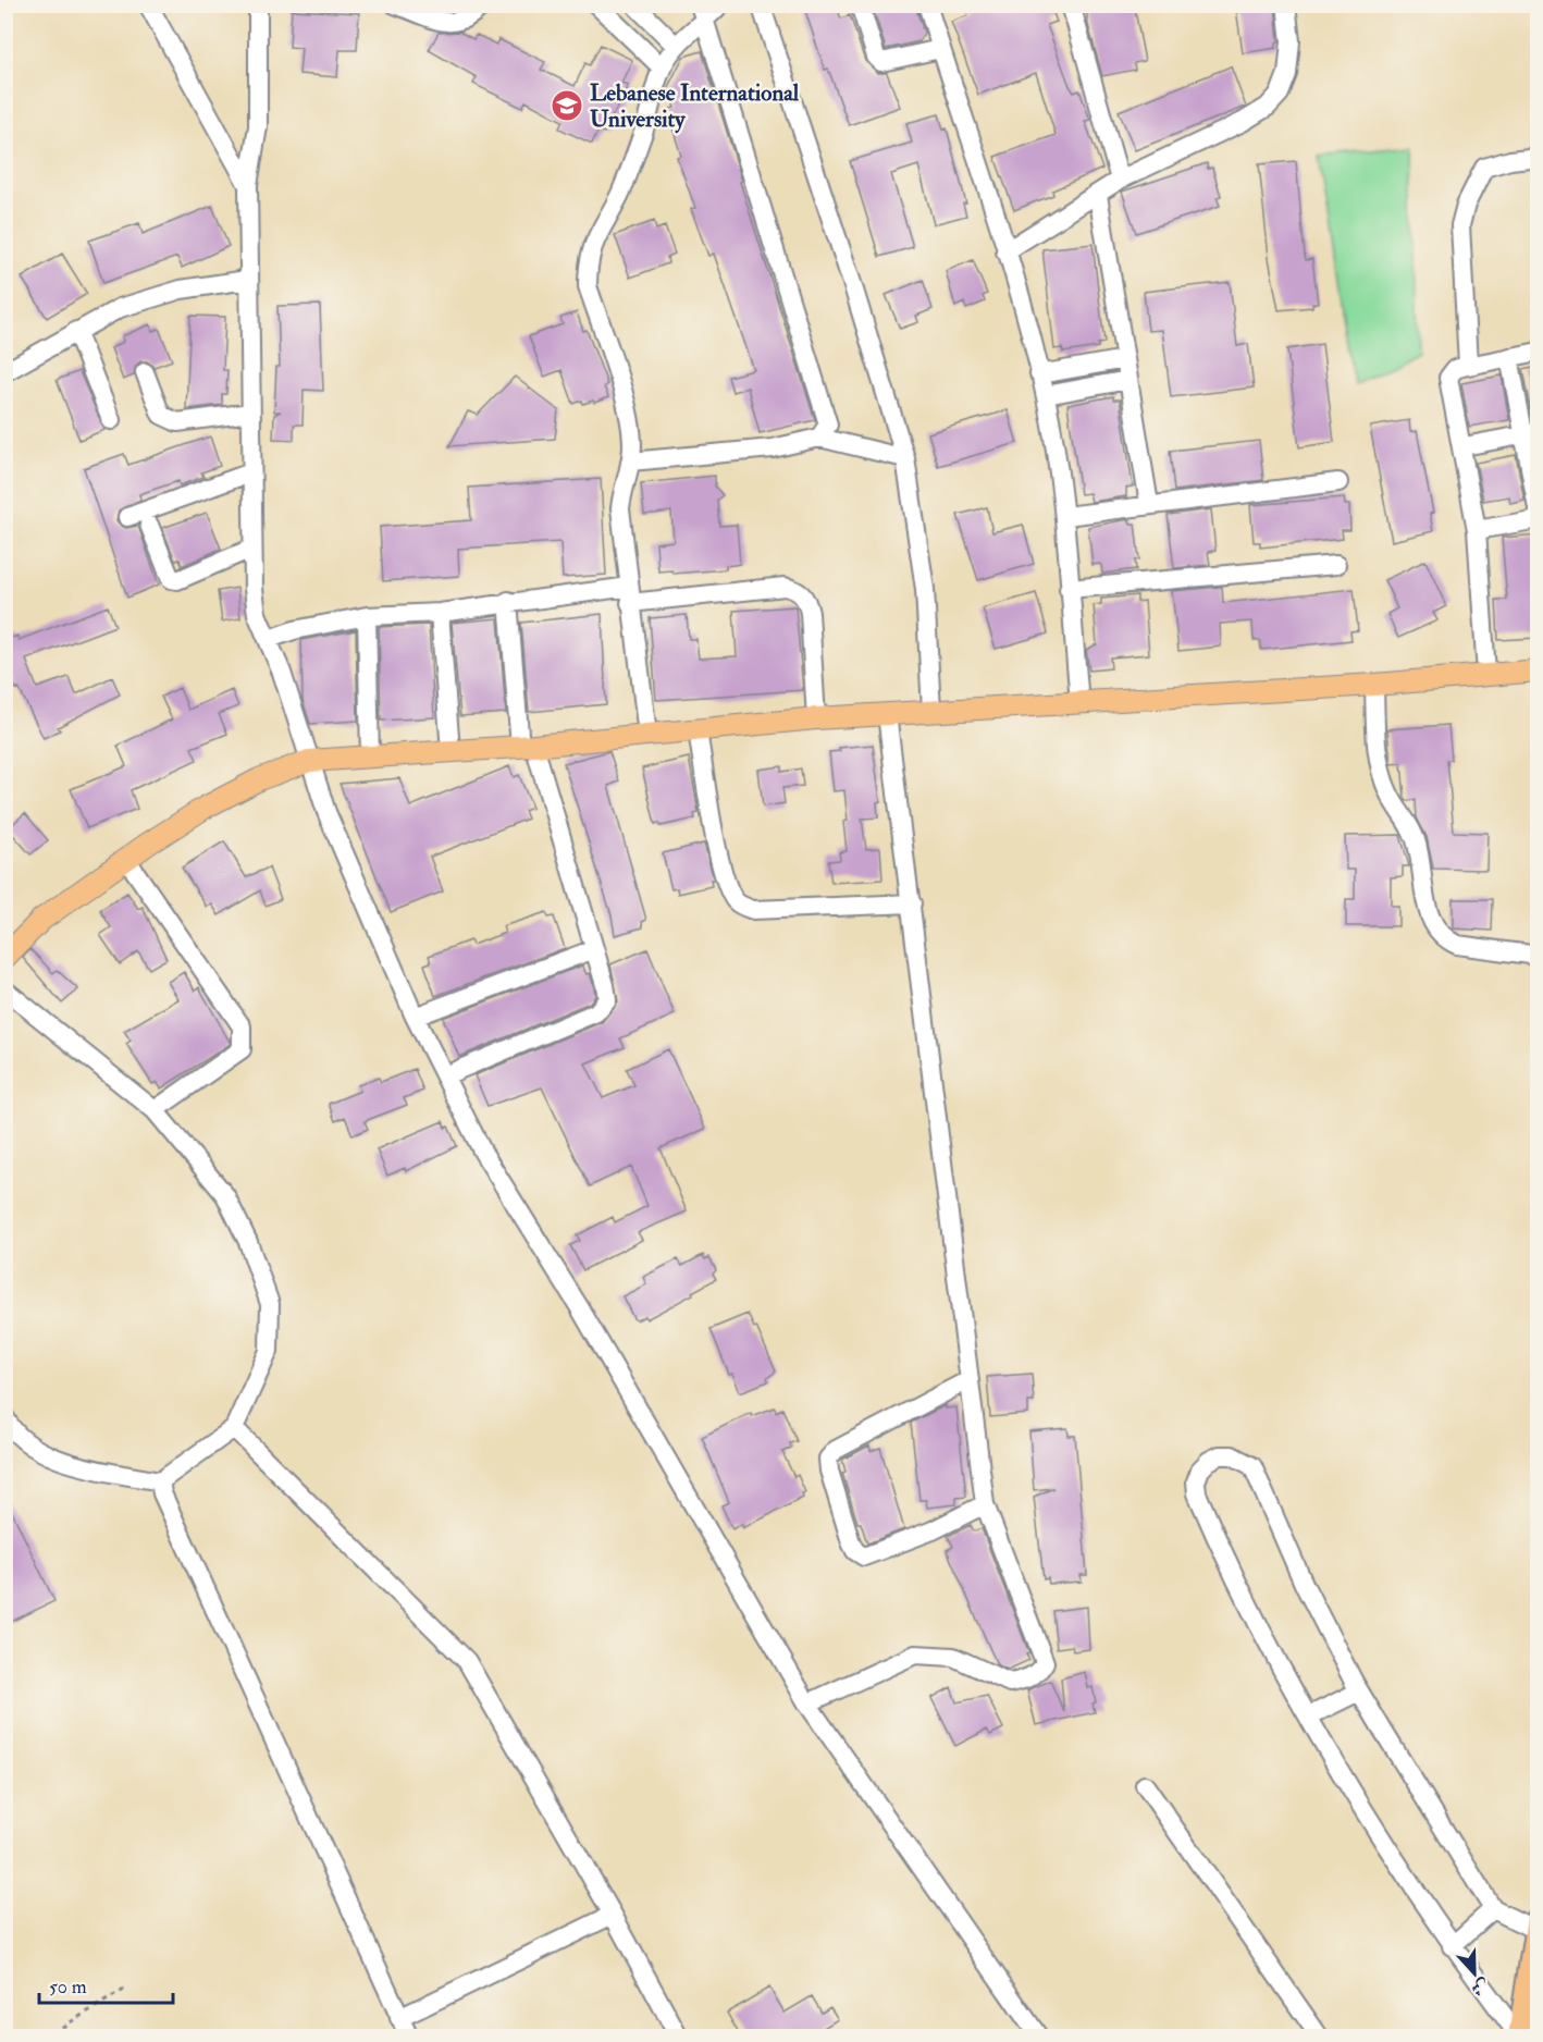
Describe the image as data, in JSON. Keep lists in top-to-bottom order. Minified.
{"places":{"school or university":["Lebanese International University"]},"scale_bar":"50 m","north":"bottom"}
